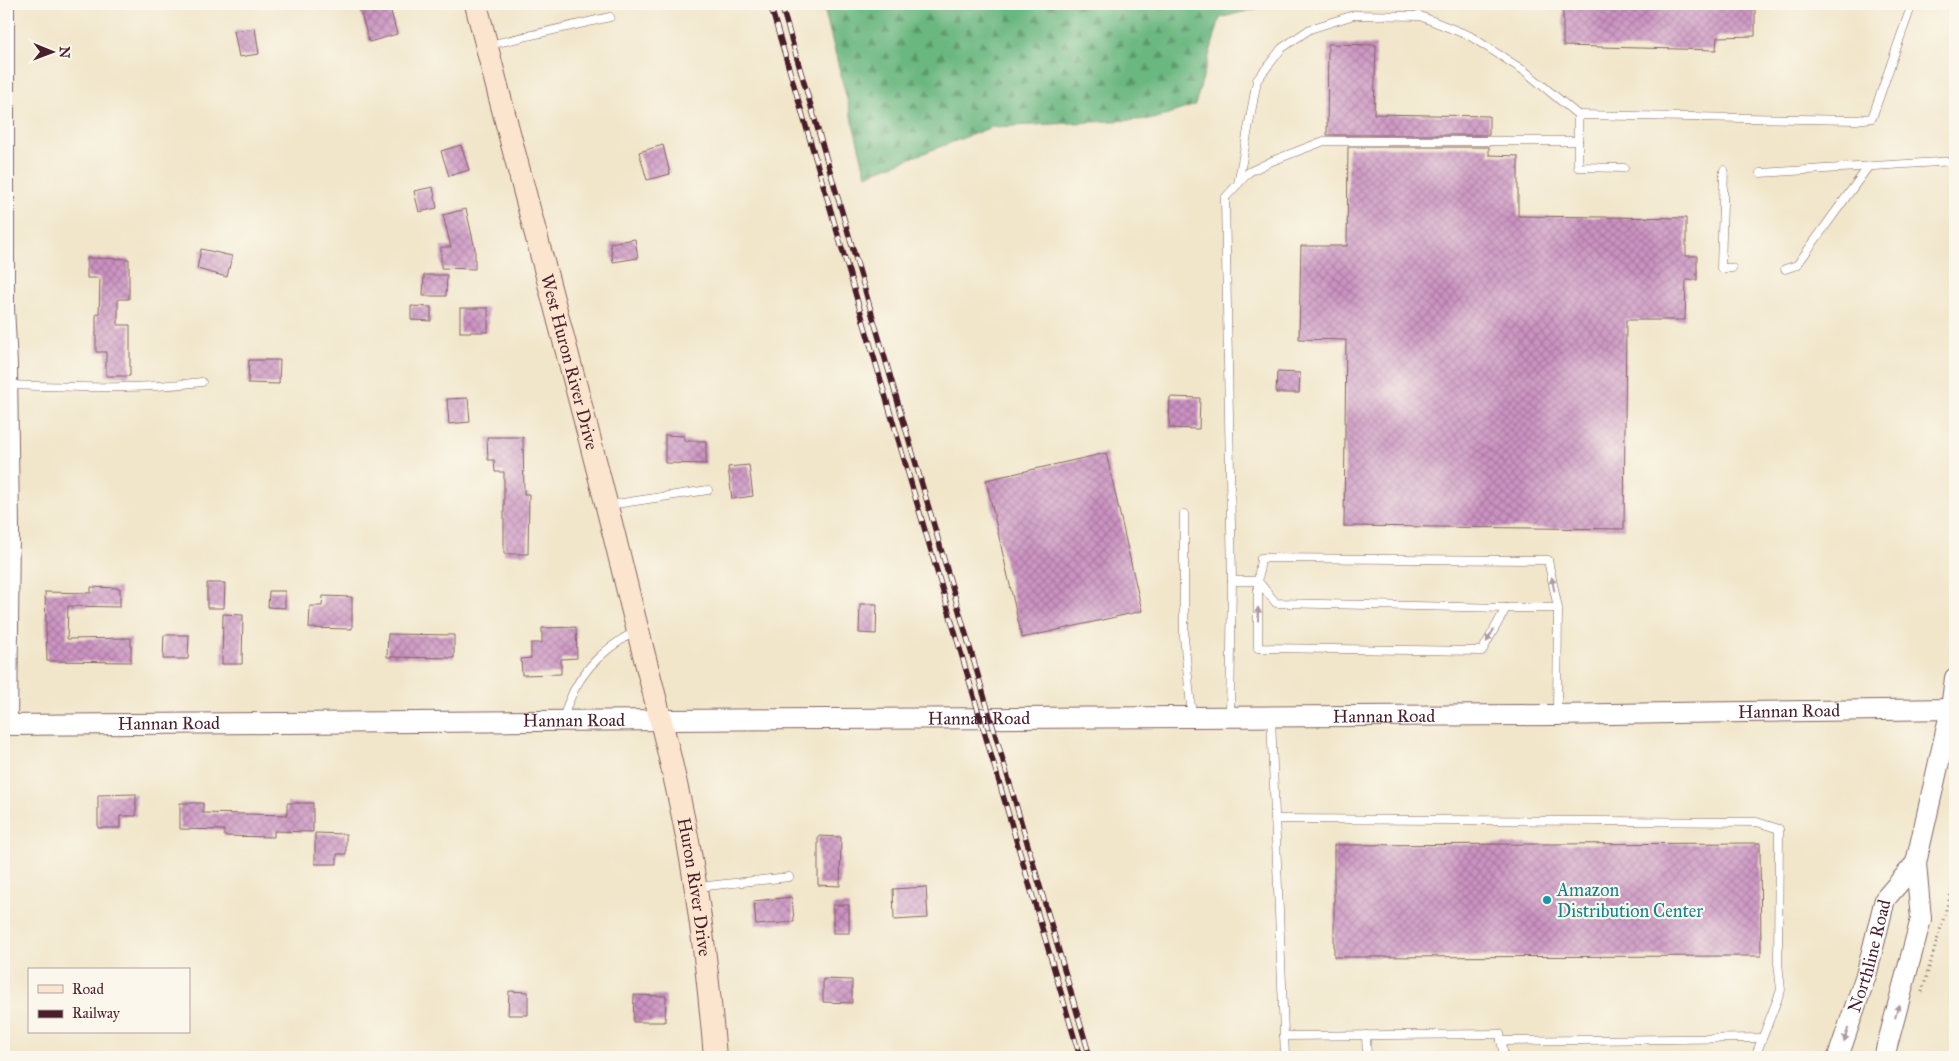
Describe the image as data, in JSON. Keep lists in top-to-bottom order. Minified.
{"streets":{"main road":["West Huron River Drive","Huron River Drive"],"street":["Hannan Road","Northline Road"]},"crossings":[["West Huron River Drive","Hannan Road"],["West Huron River Drive","Huron River Drive"],["Hannan Road","Huron River Drive"],["Hannan Road","Northline Road"]],"places":["Amazon Distribution Center"],"legend":["Road","Railway"],"north":"right"}
